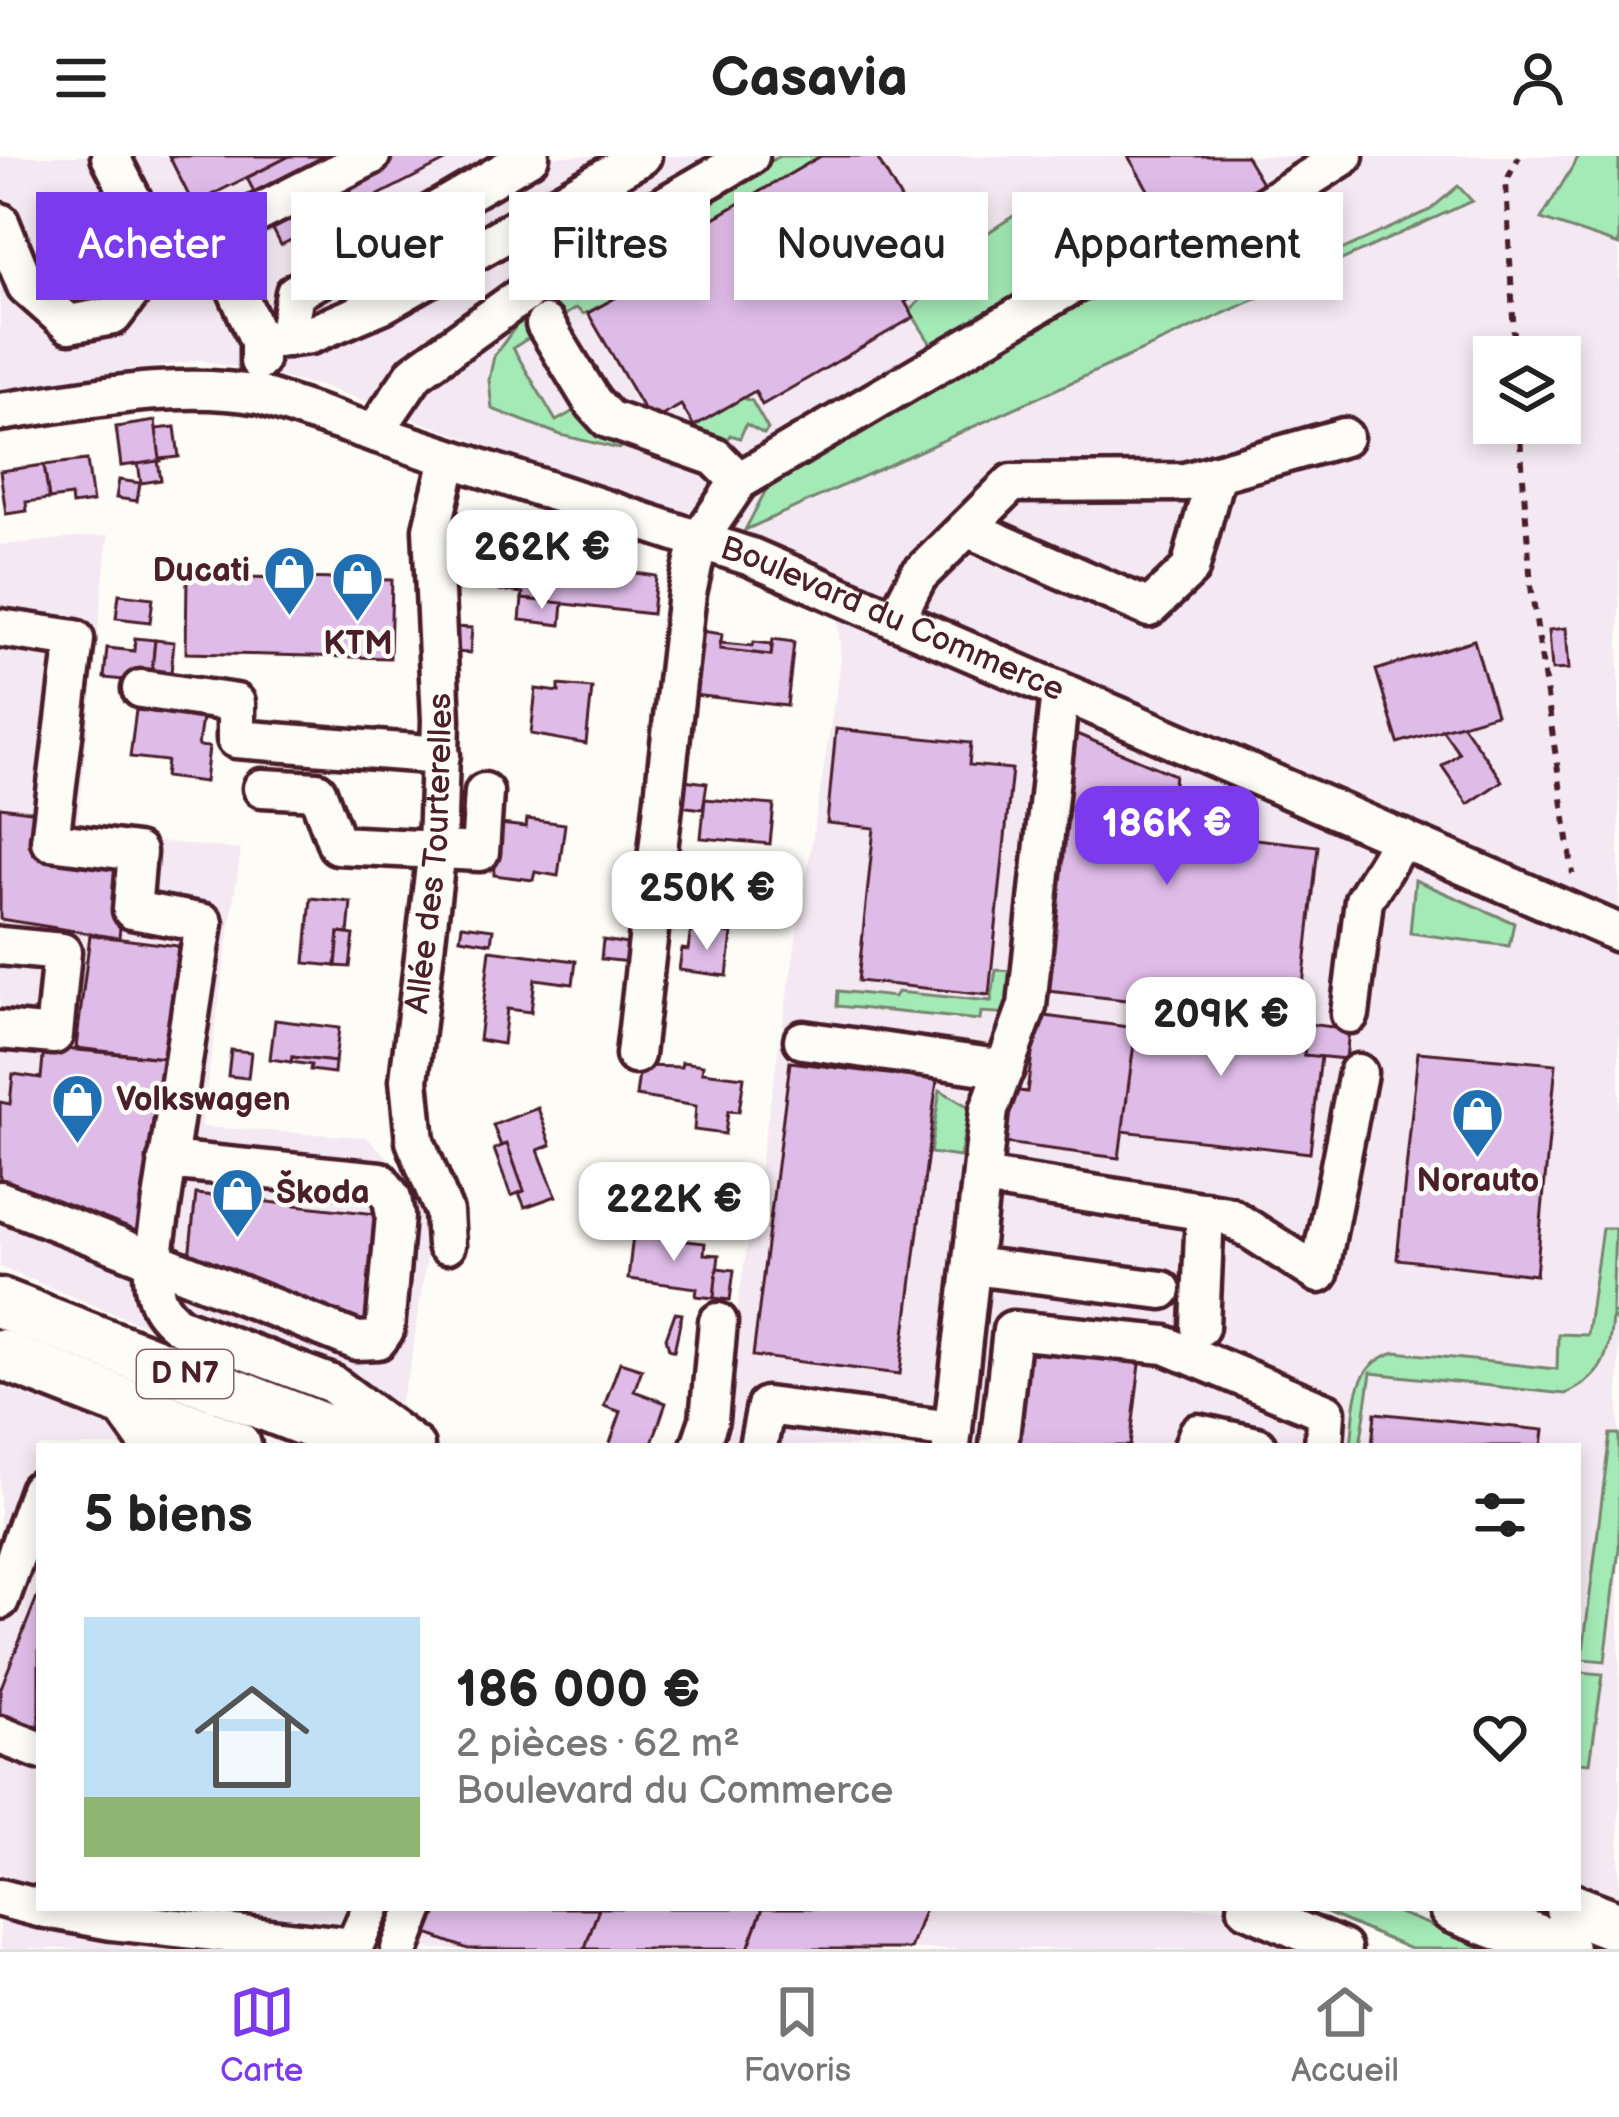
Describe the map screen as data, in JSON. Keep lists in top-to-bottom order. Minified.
{"streets":{"main road":["D N7"],"street":["Boulevard du Commerce","Allée des Tourterelles"]},"crossings":[["Boulevard du Commerce","Allée des Tourterelles"]],"places":{"shop":["Ducati","KTM","Volkswagen","Norauto","Škoda"]},"page":{"header":"Casavia","chip":["Acheter","Louer","Filtres","Nouveau","Appartement"],"price":["262K €","186K €","250K €","209K €","222K €"],"heading":"5 biens","list":[{"name":"186 000 €","note":"2 pièces · 62 m² · Boulevard du Commerce"}],"tabs":["Carte","Favoris","Accueil"]}}
